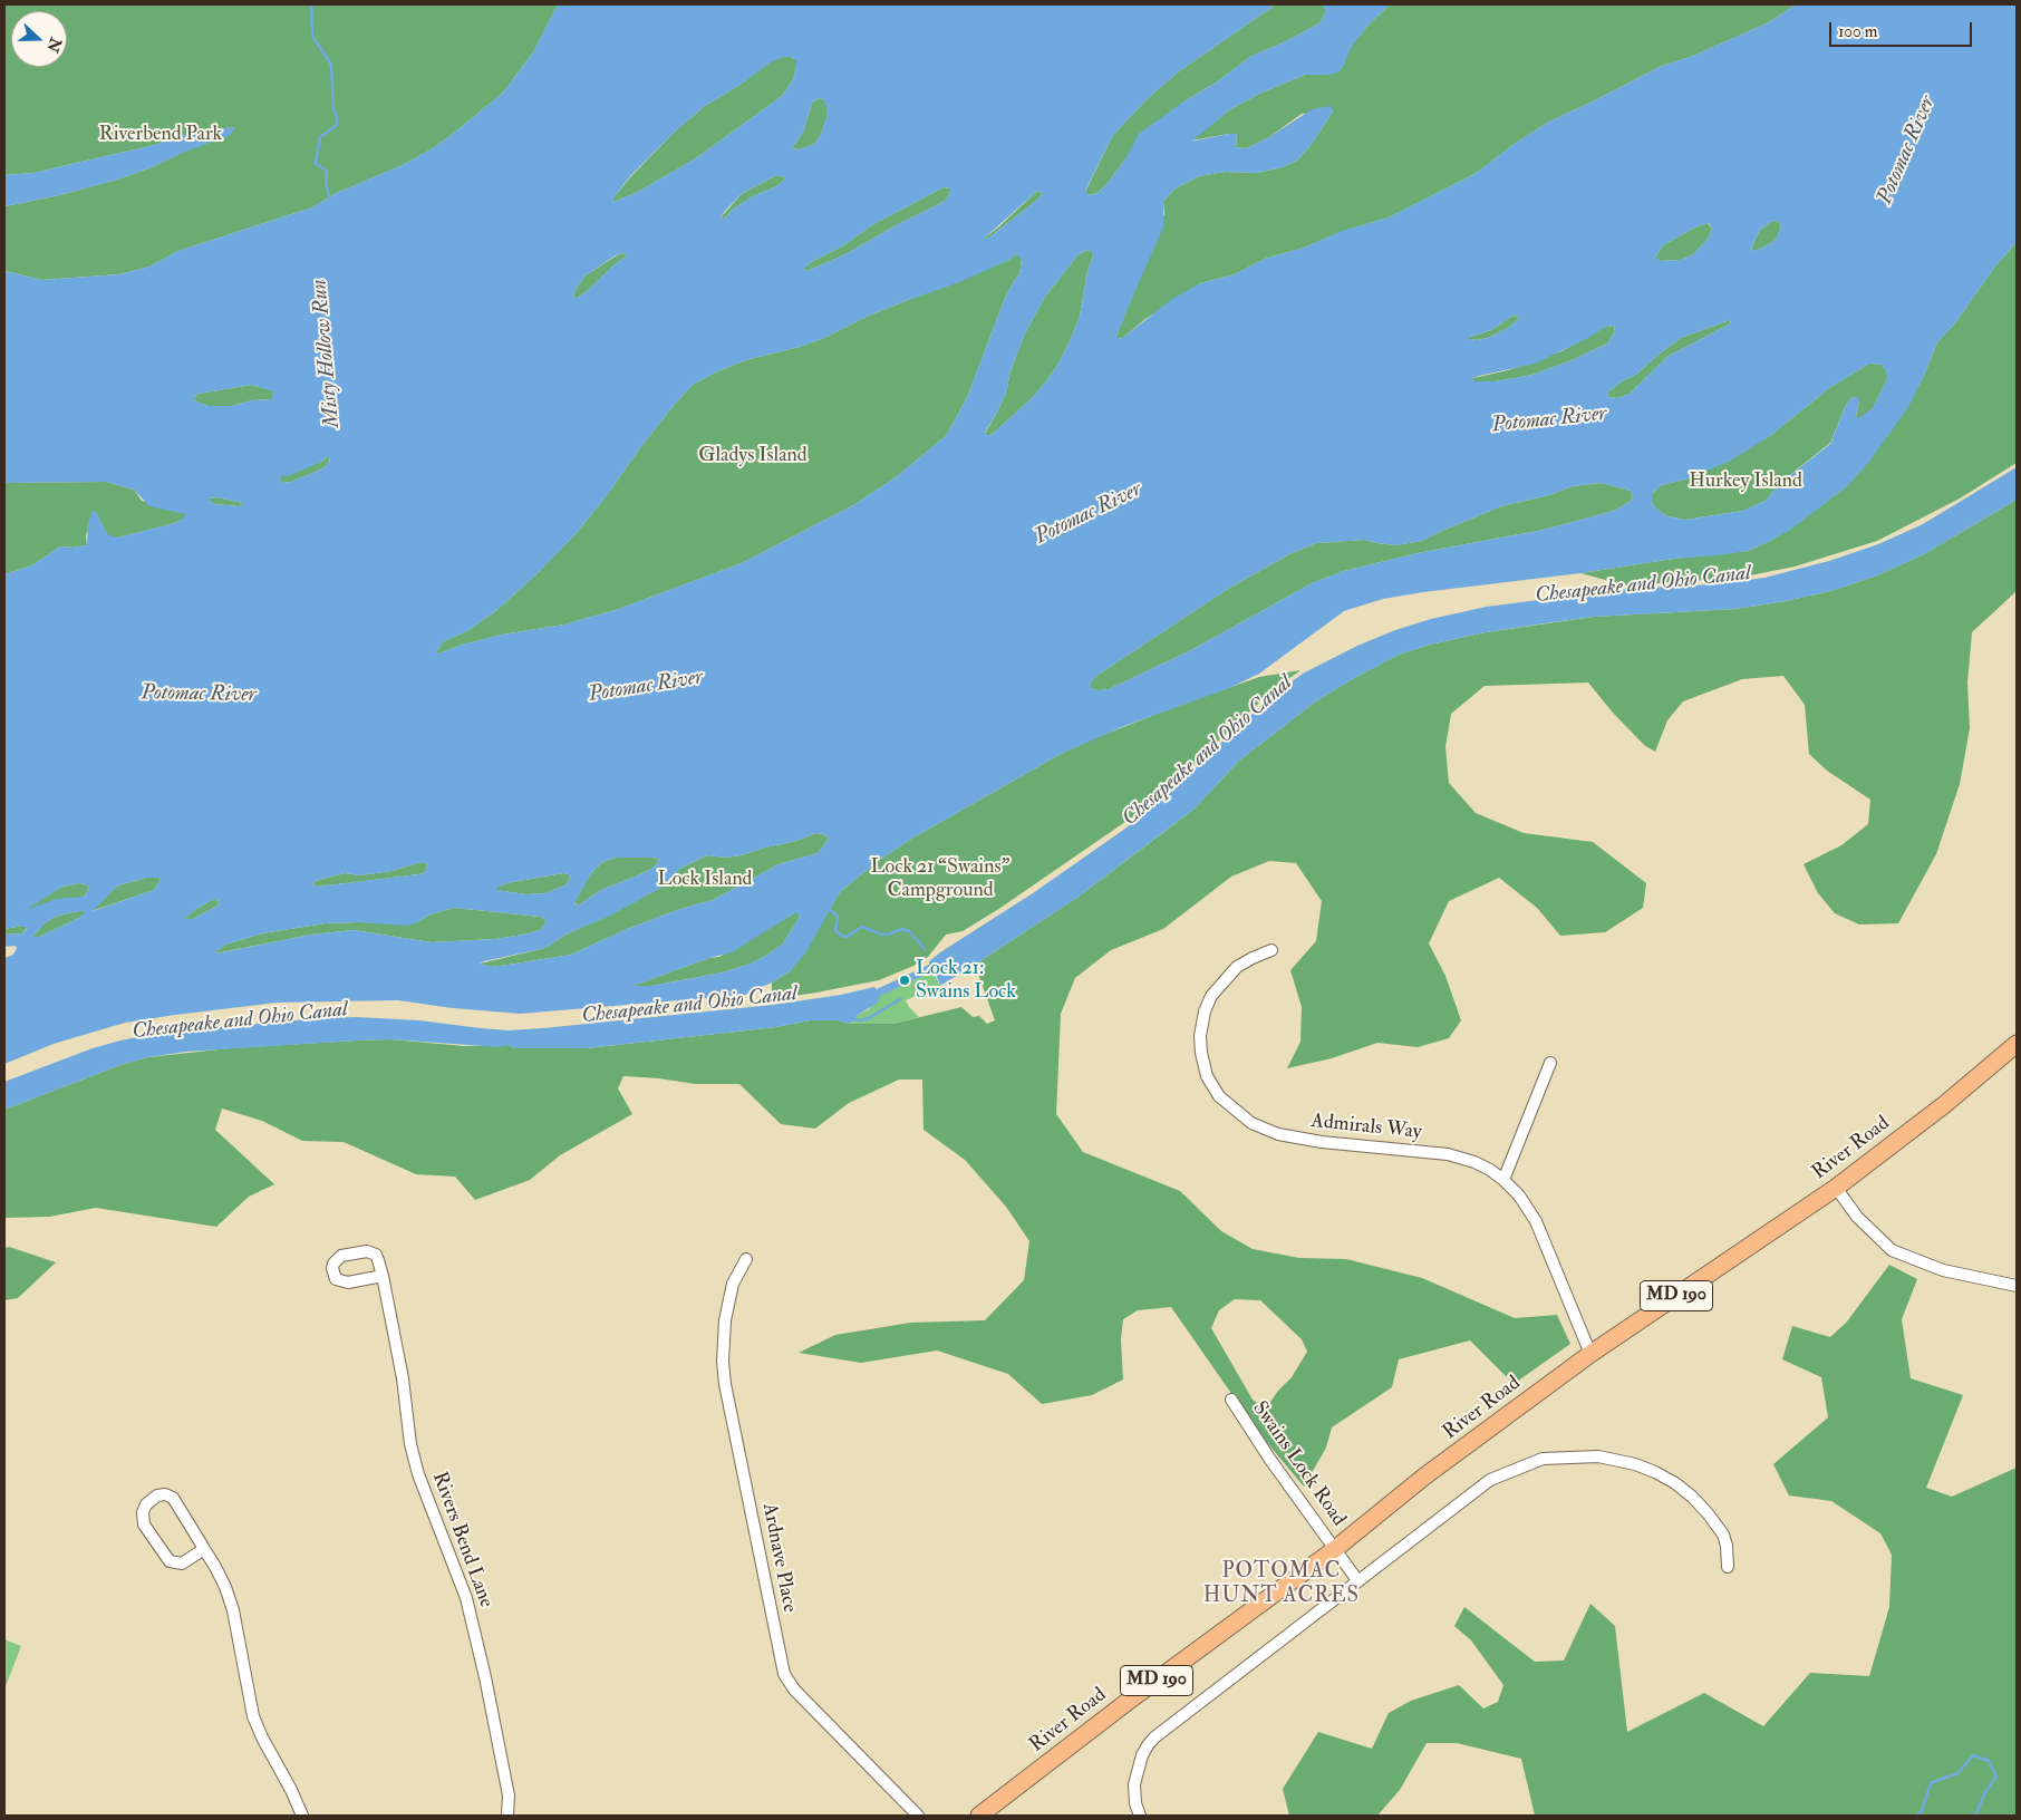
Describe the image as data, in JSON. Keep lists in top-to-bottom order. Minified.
{"streets":{"main road":["River Road","MD 190"],"street":["Admirals Way","Swains Lock Road","Rivers Bend Lane","Ardnave Place"]},"crossings":[["Admirals Way","River Road"],["River Road","Swains Lock Road"]],"districts":["POTOMAC HUNT ACRES"],"water":["Potomac River","Misty Hollow Run","Chesapeake and Ohio Canal"],"parks":["Riverbend Park","Gladys Island","Hurkey Island","Lock 21 “Swains” Campground","Lock Island"],"places":["Lock 21: Swains Lock"],"scale_bar":"100 m","north":"right"}
